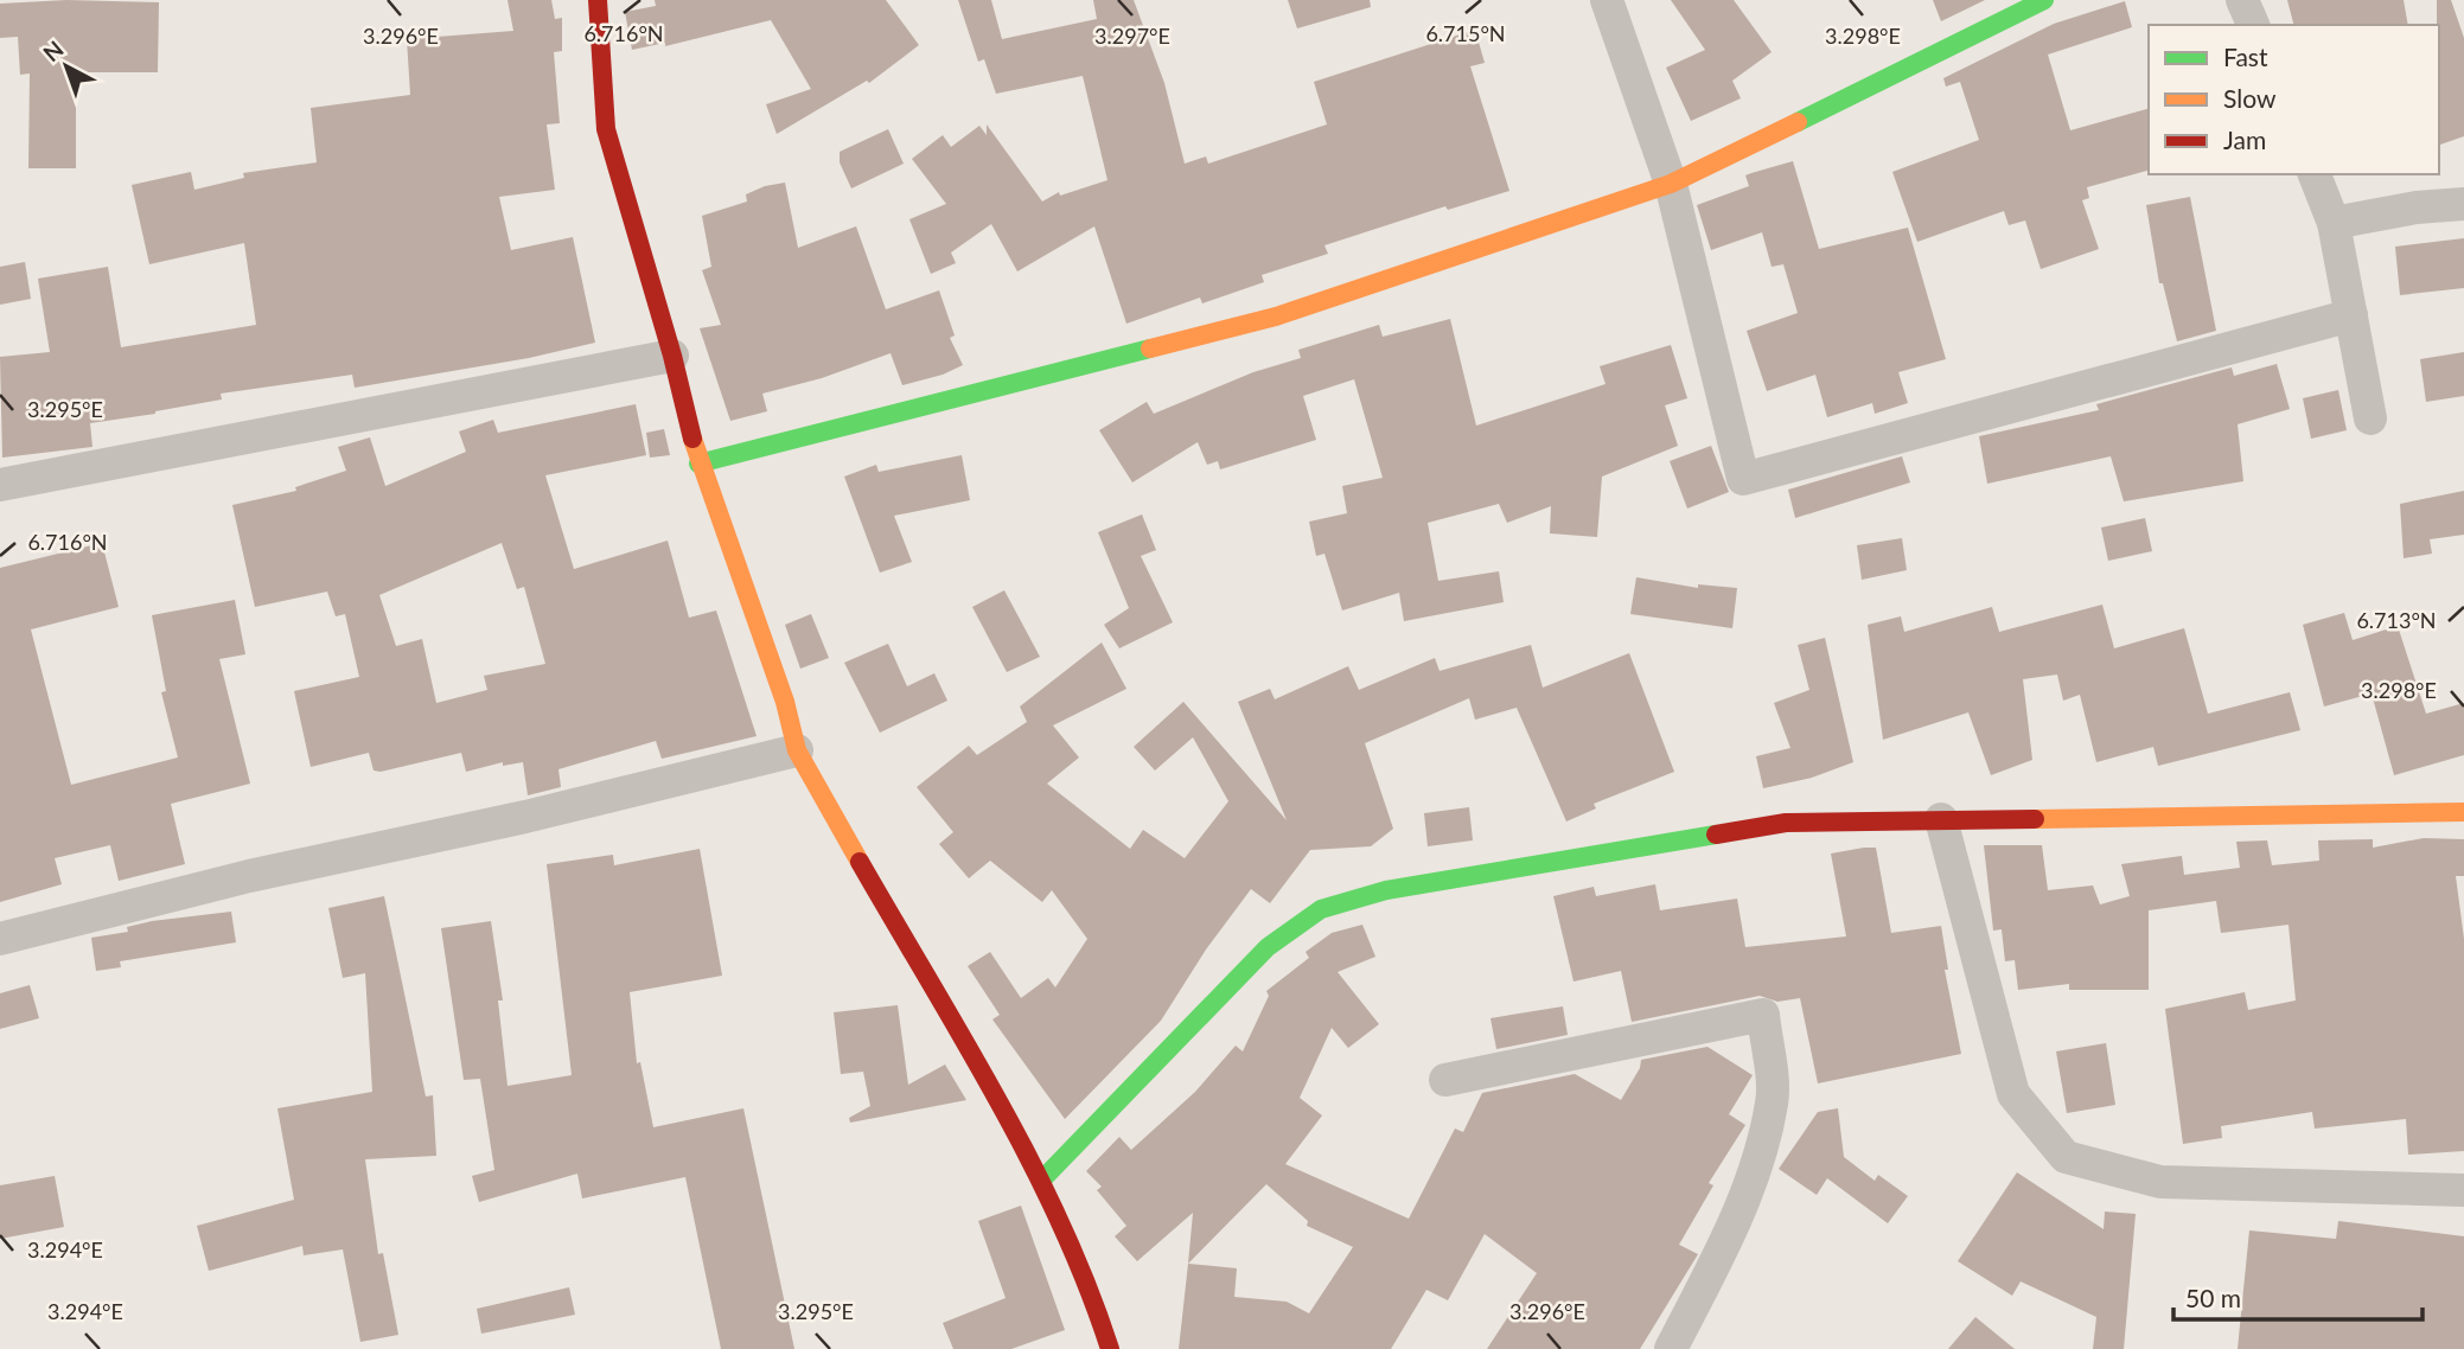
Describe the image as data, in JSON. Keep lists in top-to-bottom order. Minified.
{"legend":["Fast","Slow","Jam"],"scale_bar":"50 m","north":"top left","coordinates":["6.716°N","6.715°N","3.296°E","3.297°E","3.298°E","3.295°E","6.713°N","3.294°E"]}
